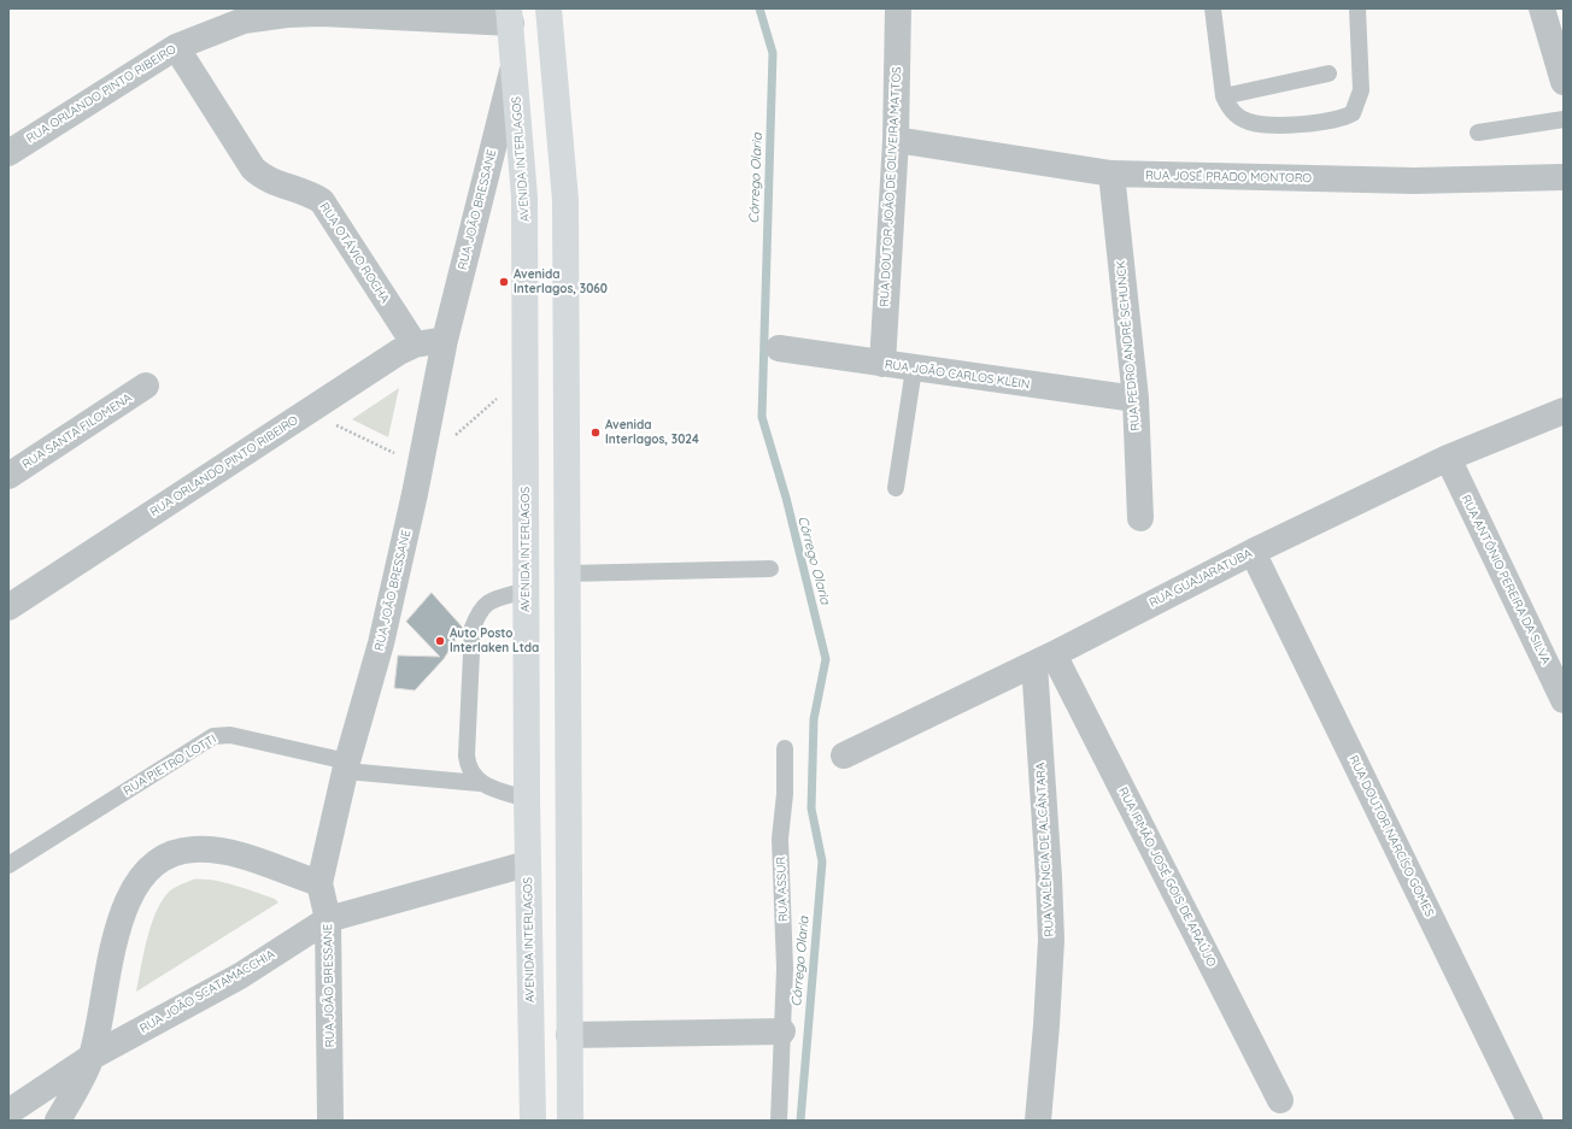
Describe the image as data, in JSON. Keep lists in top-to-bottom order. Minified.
{"streets":{"main road":["AVENIDA INTERLAGOS"],"street":["RUA ORLANDO PINTO RIBEIRO","RUA JOSÉ PRADO MONTORO","RUA DOUTOR JOÃO DE OLIVEIRA MATTOS","RUA JOÃO BRESSANE","RUA OTÁVIO ROCHA","RUA PEDRO ANDRÉ SCHUNCK","RUA JOÃO CARLOS KLEIN","RUA SANTA FILOMENA","RUA GUAJARATUBA","RUA ANTÔNIO PEREIRA DA SILVA","RUA DOUTOR NARCÍSO GOMES","RUA VALÊNCIA DE ALCÂNTARA","RUA IRMÃO JOSÉ GOIS DE ARAÚJO","RUA JOÃO SCATAMACCHIA"],"lane":["RUA PIETRO LOTTI","RUA ASSUR"]},"crossings":[["RUA ORLANDO PINTO RIBEIRO","AVENIDA INTERLAGOS"],["RUA ORLANDO PINTO RIBEIRO","RUA JOÃO BRESSANE"],["RUA ORLANDO PINTO RIBEIRO","RUA OTÁVIO ROCHA"],["AVENIDA INTERLAGOS","RUA JOÃO BRESSANE"],["AVENIDA INTERLAGOS","RUA PIETRO LOTTI"],["AVENIDA INTERLAGOS","RUA JOÃO SCATAMACCHIA"],["RUA JOSÉ PRADO MONTORO","RUA DOUTOR JOÃO DE OLIVEIRA MATTOS"],["RUA JOSÉ PRADO MONTORO","RUA PEDRO ANDRÉ SCHUNCK"],["RUA DOUTOR JOÃO DE OLIVEIRA MATTOS","RUA JOÃO CARLOS KLEIN"],["RUA JOÃO BRESSANE","RUA PIETRO LOTTI"],["RUA JOÃO BRESSANE","RUA JOÃO SCATAMACCHIA"],["RUA PEDRO ANDRÉ SCHUNCK","RUA JOÃO CARLOS KLEIN"],["RUA GUAJARATUBA","RUA ANTÔNIO PEREIRA DA SILVA"],["RUA GUAJARATUBA","RUA DOUTOR NARCÍSO GOMES"],["RUA GUAJARATUBA","RUA VALÊNCIA DE ALCÂNTARA"],["RUA GUAJARATUBA","RUA IRMÃO JOSÉ GOIS DE ARAÚJO"],["RUA VALÊNCIA DE ALCÂNTARA","RUA IRMÃO JOSÉ GOIS DE ARAÚJO"]],"water":["Córrego Olaria"],"places":["Avenida Interlagos, 3060","Avenida Interlagos, 3024","Auto Posto Interlaken Ltda"]}
